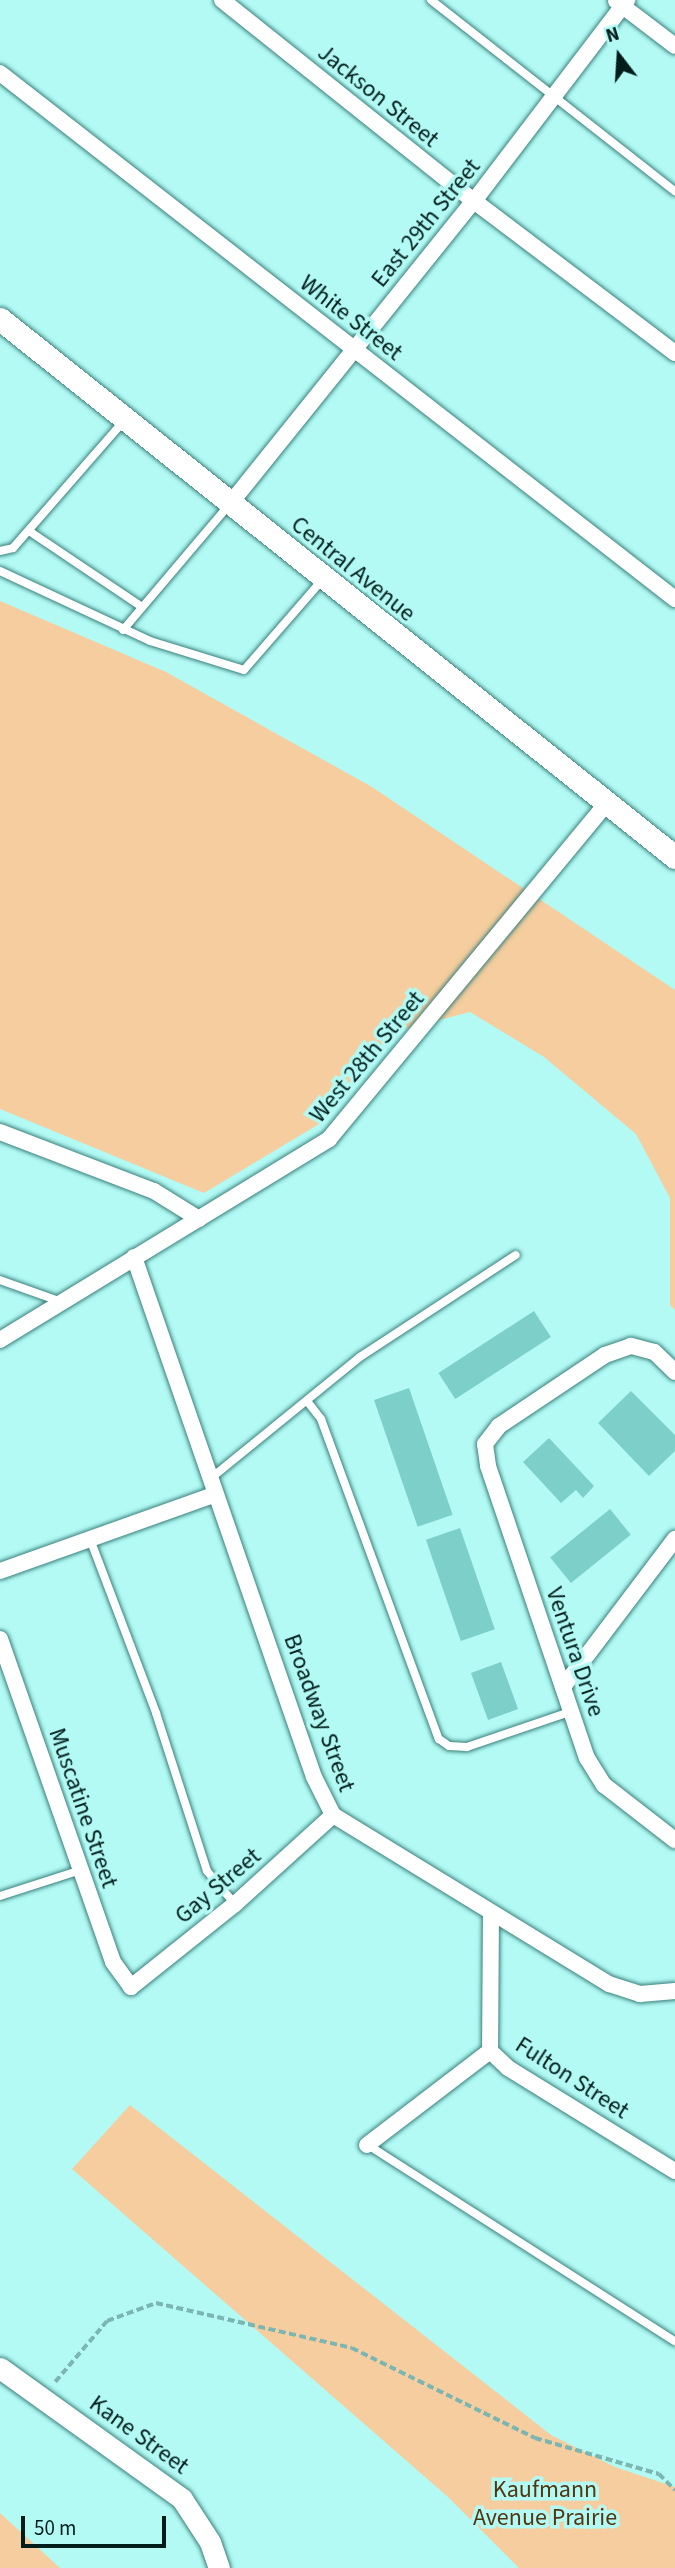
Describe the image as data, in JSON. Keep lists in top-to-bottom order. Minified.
{"streets":{"main road":["Central Avenue"],"street":["Jackson Street","East 29th Street","White Street","West 28th Street","Ventura Drive","Broadway Street","Muscatine Street","Gay Street","Fulton Street","Kane Street"]},"crossings":[["Jackson Street","East 29th Street"],["East 29th Street","White Street"],["East 29th Street","Central Avenue"],["Central Avenue","West 28th Street"],["West 28th Street","Broadway Street"],["Broadway Street","Gay Street"],["Broadway Street","Fulton Street"],["Muscatine Street","Gay Street"]],"parks":["Kaufmann Avenue Prairie"],"scale_bar":"50 m","north":"top"}
